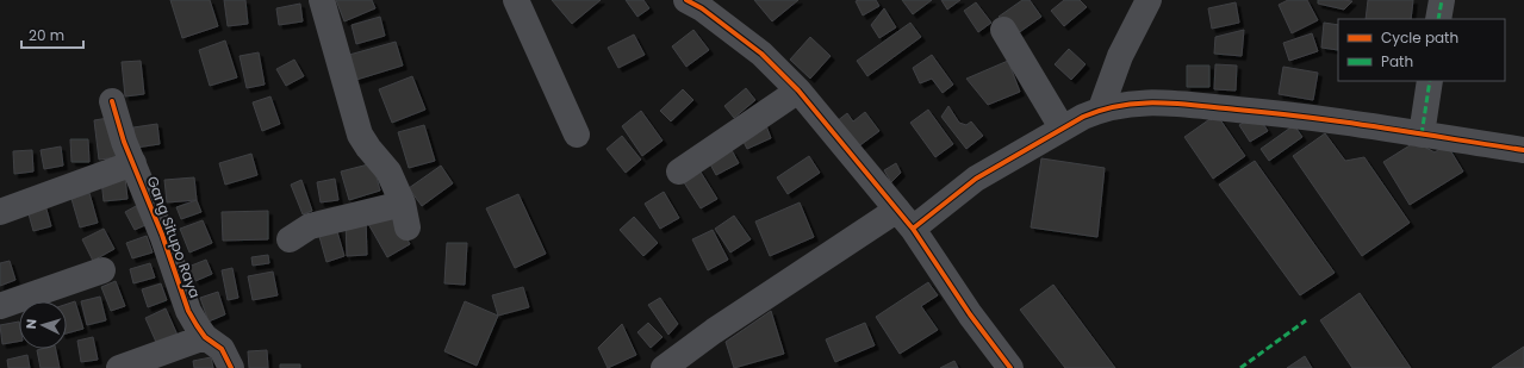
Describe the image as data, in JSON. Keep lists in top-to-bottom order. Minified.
{"streets":{"street":["Gang Situpo Raya"]},"legend":["Cycle path","Path"],"scale_bar":"20 m","north":"left"}
